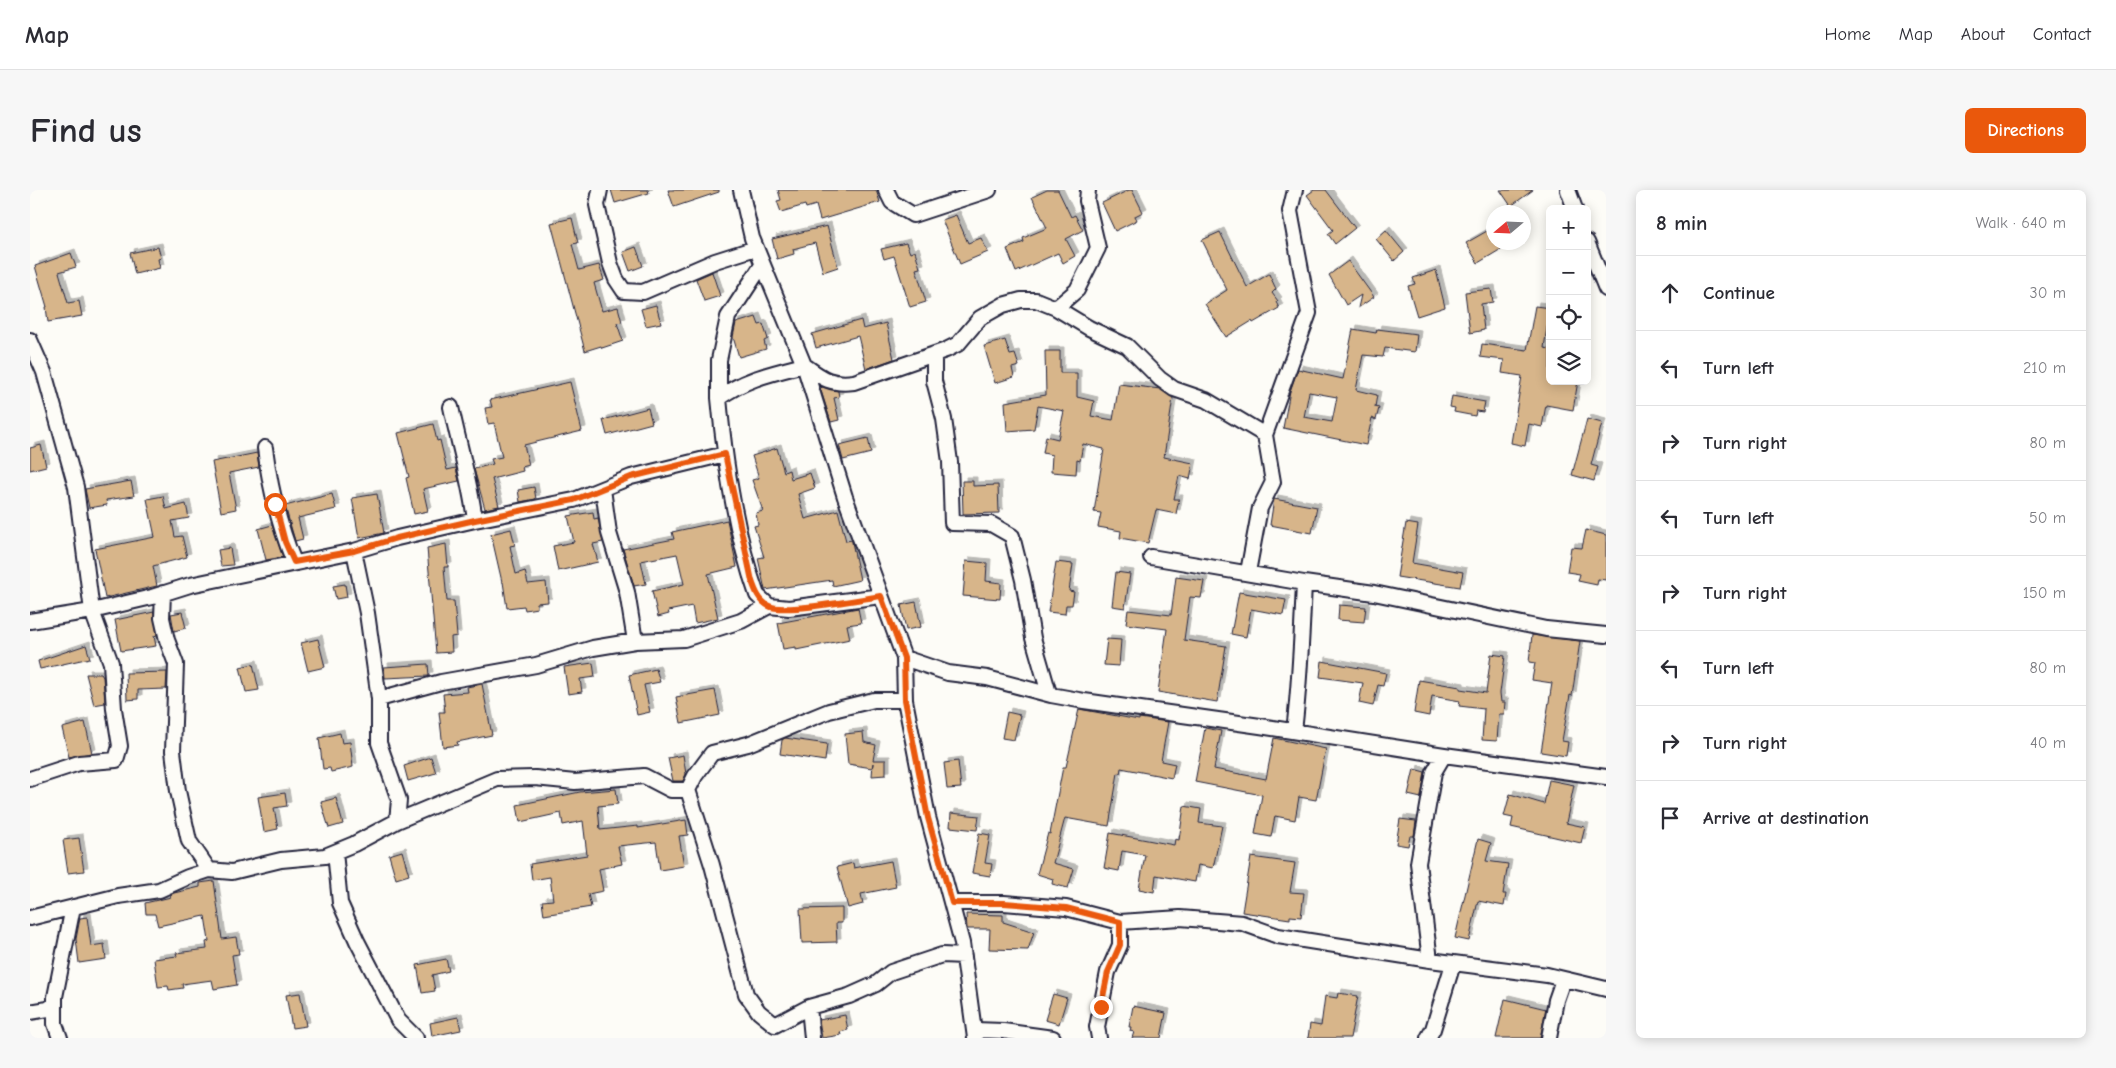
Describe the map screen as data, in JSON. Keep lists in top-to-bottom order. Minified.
{"north":"left","page":{"header":"Map","nav":["Home","Map","About","Contact"],"buttons":"Directions","title":"Find us","heading":["8 min","Walk · 640 m"],"map_buttons":["+","−"],"list":[["Continue","30 m"],["Turn left","210 m"],["Turn right","80 m"],["Turn left","50 m"],["Turn right","150 m"],["Turn left","80 m"],["Turn right","40 m"],"Arrive at destination"]}}
